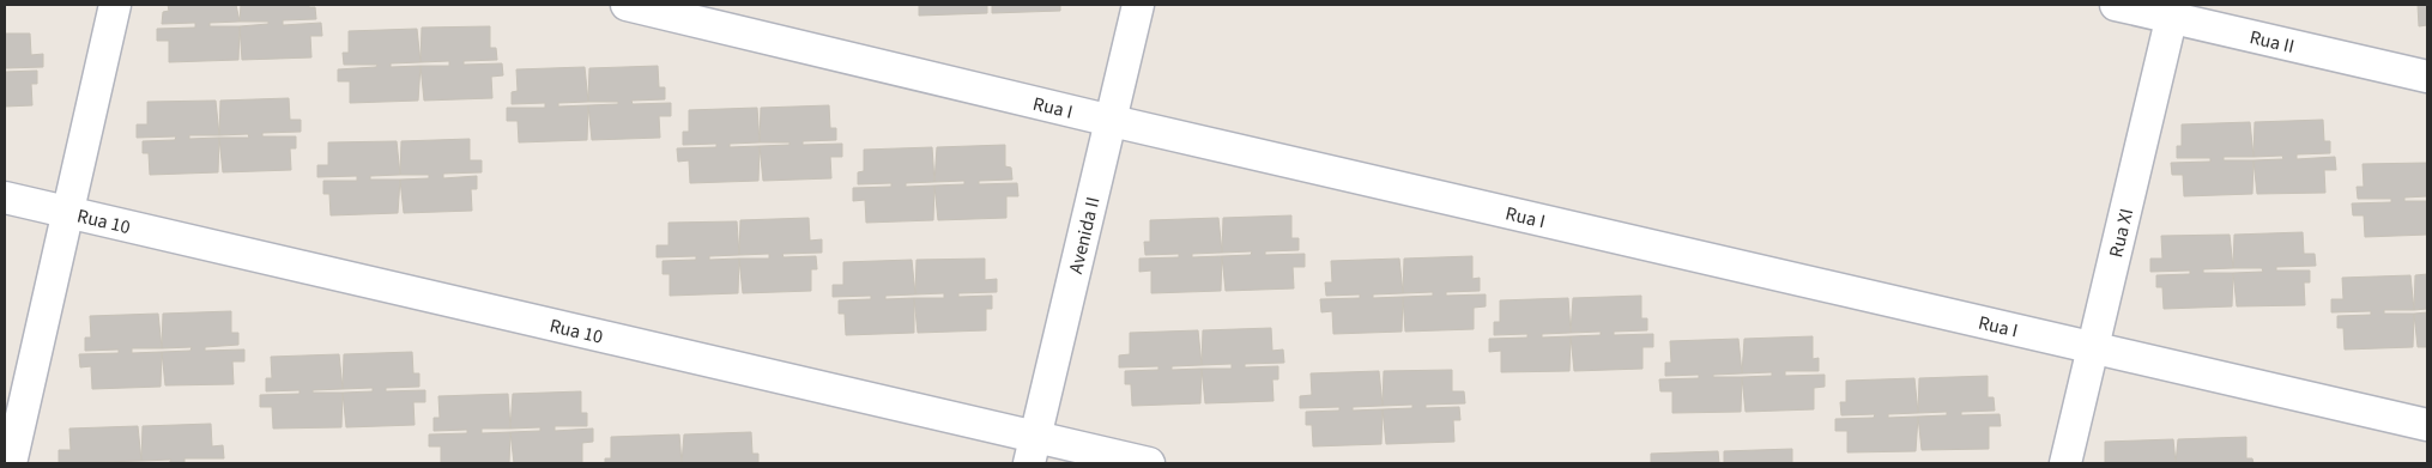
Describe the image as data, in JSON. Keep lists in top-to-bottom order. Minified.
{"streets":{"street":["Rua II","Rua I","Rua 10","Avenida II","Rua XI"]},"crossings":[["Rua II","Rua XI"],["Rua I","Avenida II"],["Rua I","Rua XI"],["Rua 10","Avenida II"]]}
